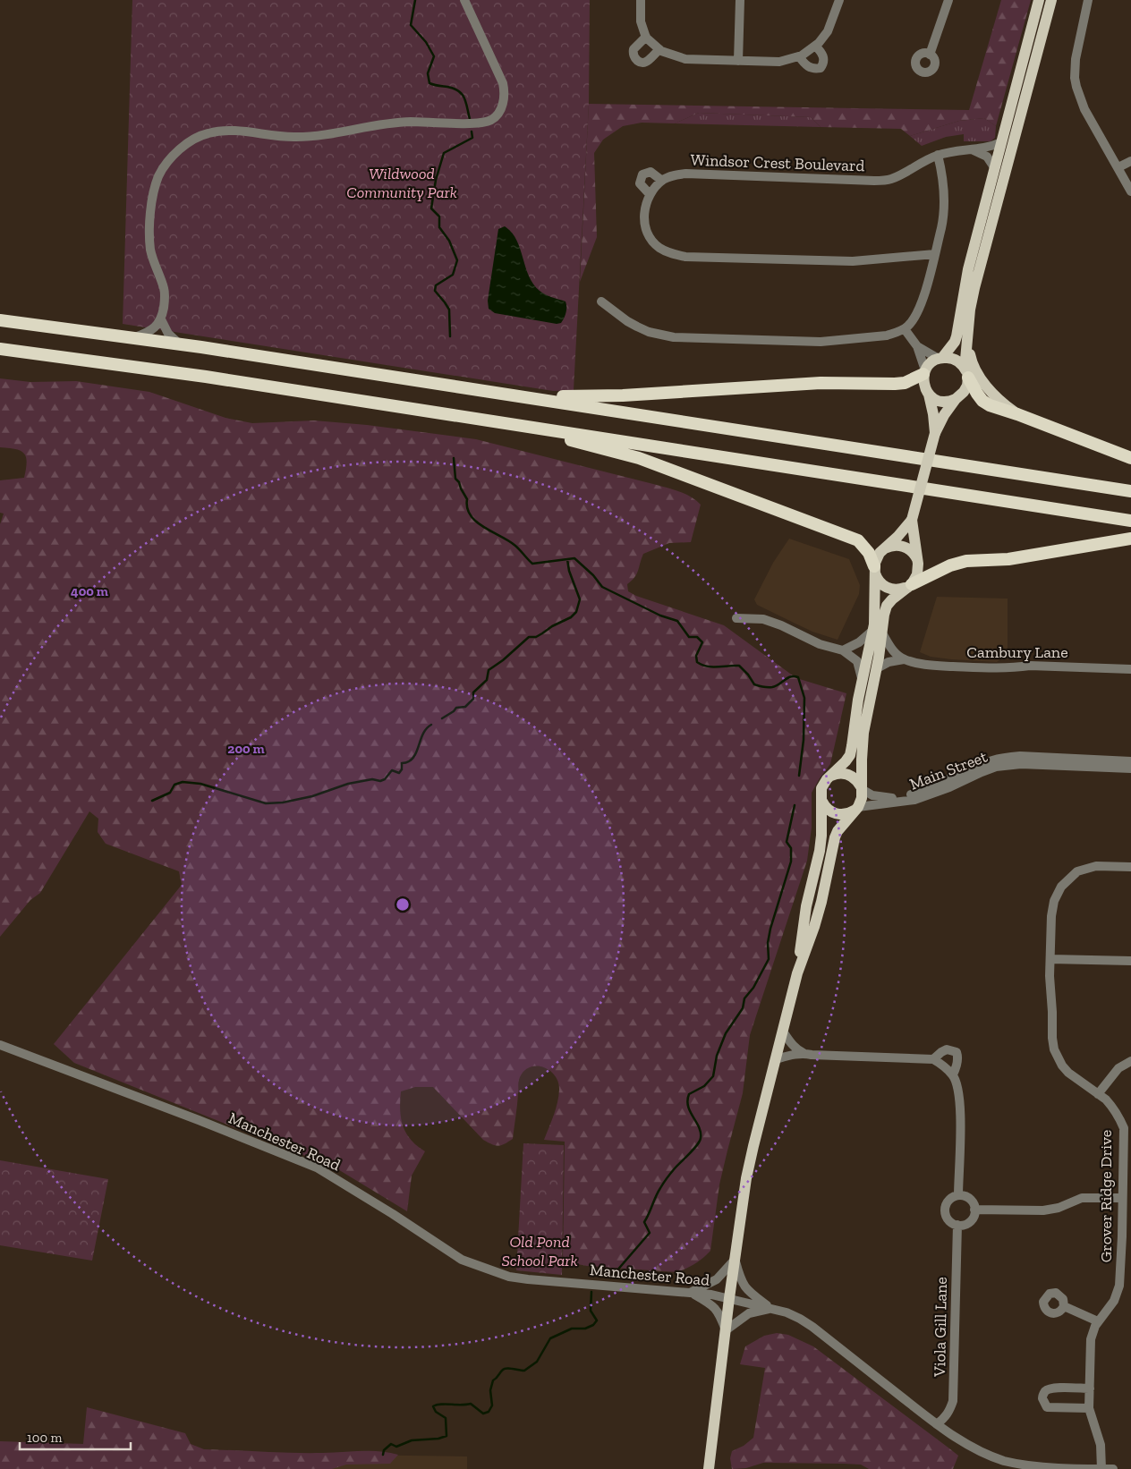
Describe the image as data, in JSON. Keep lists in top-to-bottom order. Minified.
{"streets":{"street":["Windsor Crest Boulevard","Cambury Lane","Main Street","Manchester Road","Grover Ridge Drive","Viola Gill Lane"]},"crossings":[["Manchester Road","Grover Ridge Drive"],["Manchester Road","Viola Gill Lane"]],"parks":["Wildwood Community Park","Old Pond School Park"],"scale_bar":"100 m","rings":["400 m","200 m"]}
